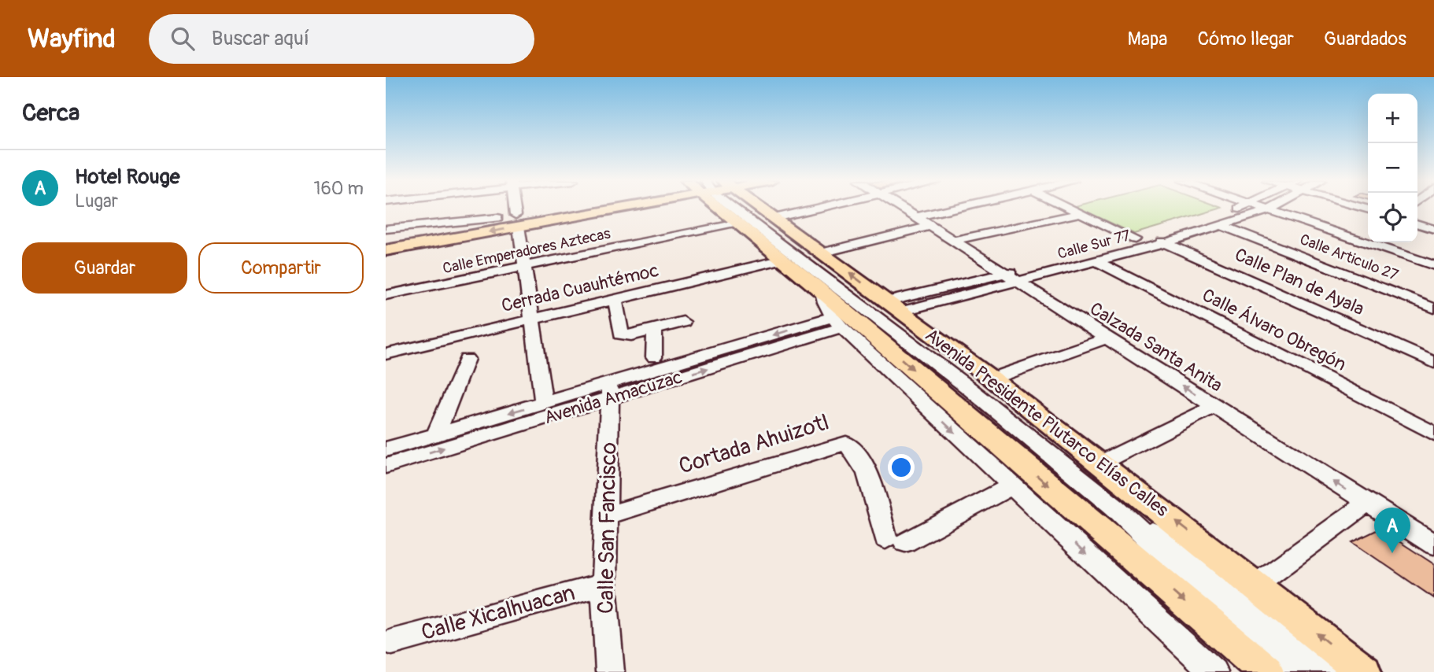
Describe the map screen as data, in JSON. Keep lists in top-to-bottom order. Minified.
{"streets":{"main road":["Avenida Presidente Plutarco Elías Calles"],"street":["Calle Sur 77","Calle Emperadores Aztecas","Calle Articulo 27","Calle Plan de Ayala","Cerrada Cuauhtémoc","Calle Álvaro Obregón","Calzada Santa Anita","Avenida Amacuzac","Cortada Ahuizotl","Calle San Fancisco","Calle Xicalhuacan"]},"crossings":[["Calle Sur 77","Calle Articulo 27"],["Calle Sur 77","Calle Plan de Ayala"],["Calle Sur 77","Calle Álvaro Obregón"],["Calle Sur 77","Calzada Santa Anita"],["Calle Sur 77","Avenida Presidente Plutarco Elías Calles"],["Calle Emperadores Aztecas","Avenida Presidente Plutarco Elías Calles"],["Cerrada Cuauhtémoc","Avenida Presidente Plutarco Elías Calles"],["Avenida Amacuzac","Calle San Fancisco"],["Cortada Ahuizotl","Calle San Fancisco"],["Calle San Fancisco","Calle Xicalhuacan"]],"page":{"header":"Wayfind","search":"Buscar aquí","nav":["Mapa","Cómo llegar","Guardados"],"heading":"Cerca","map_buttons":["+","−"],"list":[{"mark":"A","name":"Hotel Rouge","note":"Lugar","value":"160 m"}],"buttons":["Guardar","Compartir"],"pins":"A"}}
